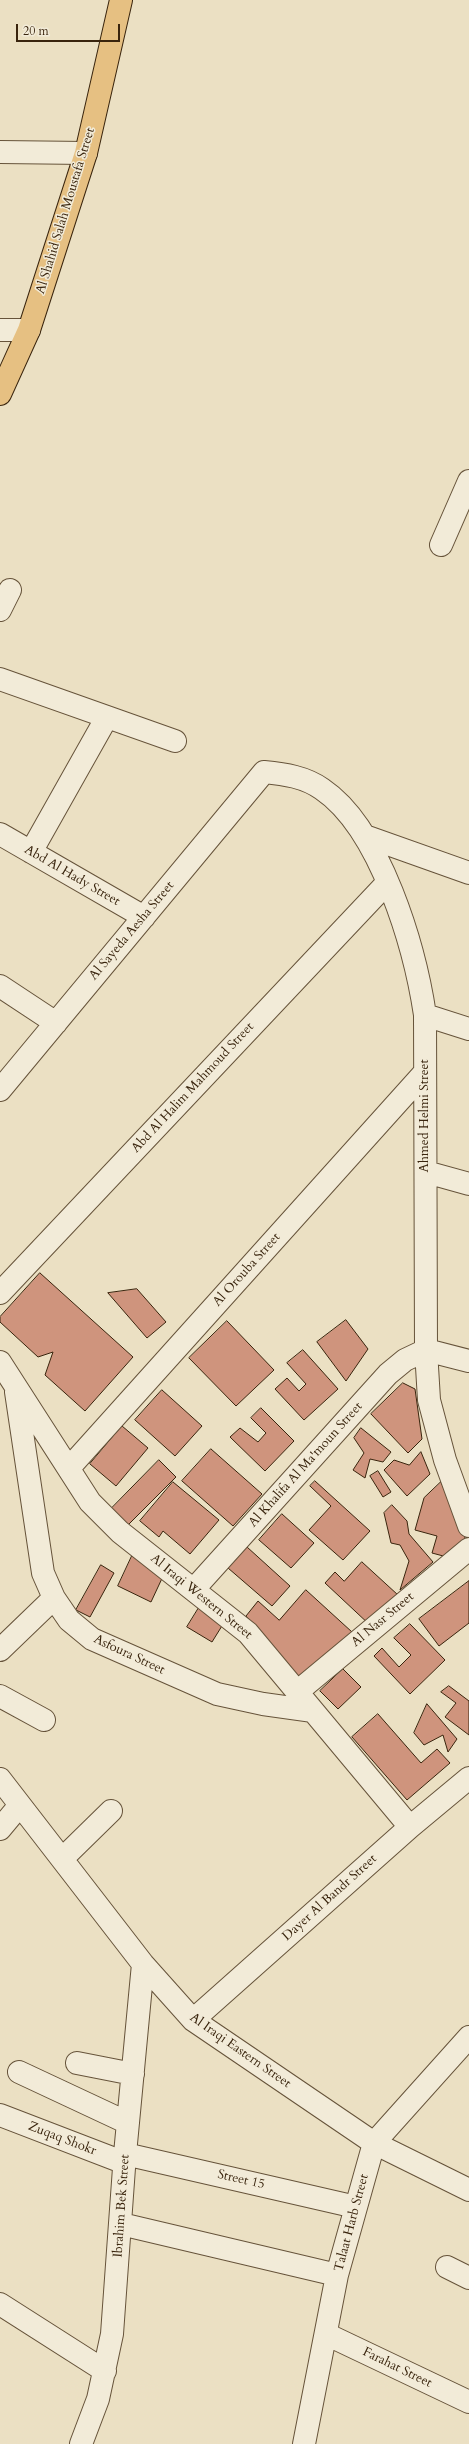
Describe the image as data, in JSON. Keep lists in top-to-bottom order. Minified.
{"streets":{"main road":["Al Shahid Salah Moustafa Street"],"street":["Abd Al Hady Street","Al Sayeda Aesha Street","Abd Al Halim Mahmoud Street","Ahmed Helmi Street","Al Orouba Street","Al Khalifa Al Ma'moun Street","Al Iraqi Western Street","Al Nasr Street","Asfoura Street","Dayer Al Bandr Street","Al Iraqi Eastern Street","Zuqaq Shokr","Street 15","Ibrahim Bek Street","Talaat Harb Street","Farahat Street"]},"crossings":[["Abd Al Hady Street","Al Sayeda Aesha Street"],["Al Sayeda Aesha Street","Ahmed Helmi Street"],["Abd Al Halim Mahmoud Street","Ahmed Helmi Street"],["Ahmed Helmi Street","Al Orouba Street"],["Ahmed Helmi Street","Al Khalifa Al Ma'moun Street"],["Al Orouba Street","Al Iraqi Western Street"],["Al Khalifa Al Ma'moun Street","Al Iraqi Western Street"],["Al Iraqi Western Street","Al Nasr Street"],["Al Iraqi Western Street","Asfoura Street"],["Al Iraqi Western Street","Dayer Al Bandr Street"],["Dayer Al Bandr Street","Al Iraqi Eastern Street"],["Al Iraqi Eastern Street","Ibrahim Bek Street"],["Al Iraqi Eastern Street","Talaat Harb Street"],["Zuqaq Shokr","Street 15"],["Zuqaq Shokr","Ibrahim Bek Street"],["Street 15","Ibrahim Bek Street"],["Street 15","Talaat Harb Street"],["Talaat Harb Street","Farahat Street"]],"scale_bar":"20 m"}
